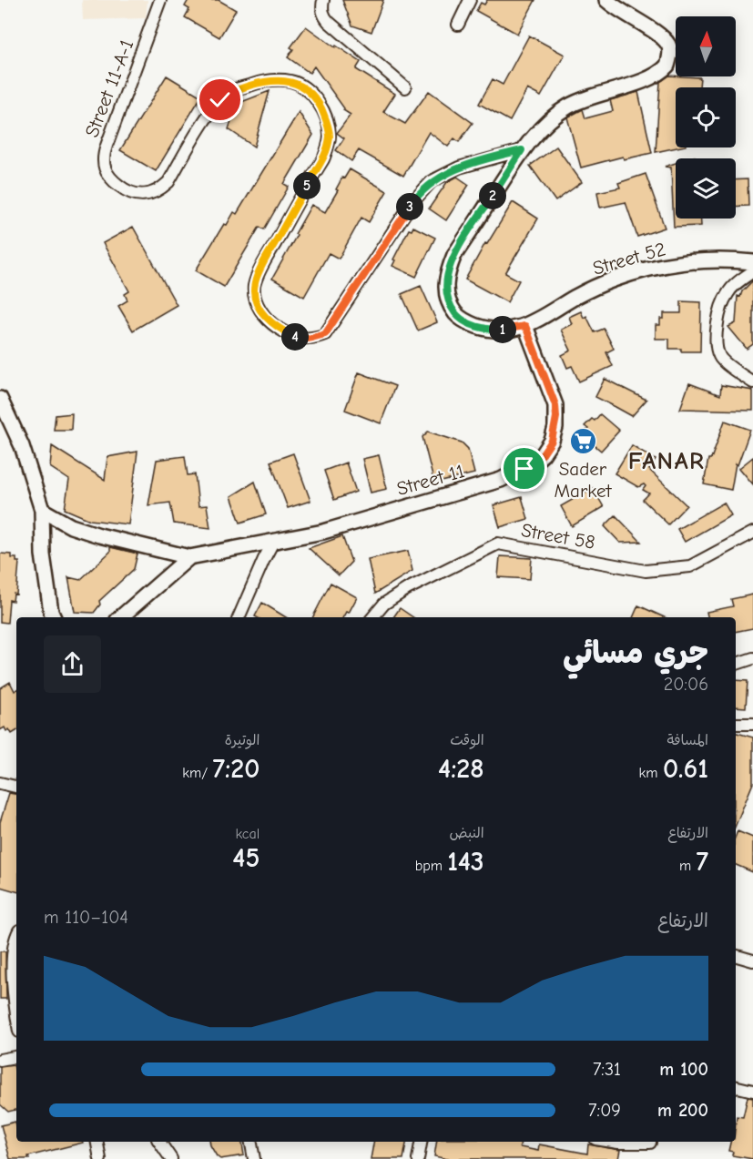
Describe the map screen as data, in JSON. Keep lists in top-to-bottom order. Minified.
{"streets":{"street":["Street 11-A-1","Street 52","Street 11","Street 58"]},"crossings":[["Street 52","Street 11"]],"districts":["FANAR"],"places":{"supermarket":["Sader Market"]},"north":"top","page":{"pins":["5","2","3","1","4"],"heading":["جري مسائي","20:06"],"stats":[["المسافة","0.61 km"],["الوقت","4:28"],["الوتيرة","7:20 /km"],["الارتفاع","7 m"],["النبض","143 bpm"],["kcal","45"]],"chart":["الارتفاع","104–110 m"],"list":[{"name":"100 m","note":"7:31"},{"name":"200 m","note":"7:09"}]}}
